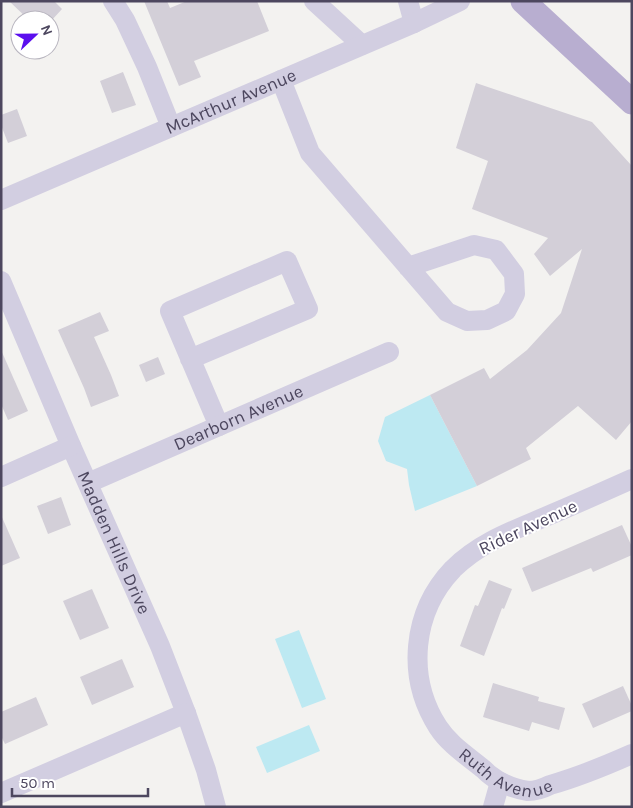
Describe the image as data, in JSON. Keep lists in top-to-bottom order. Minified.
{"streets":{"street":["McArthur Avenue","Dearborn Avenue","Rider Avenue","Madden Hills Drive","Ruth Avenue"]},"crossings":[["Dearborn Avenue","Madden Hills Drive"],["Rider Avenue","Ruth Avenue"]],"scale_bar":"50 m","north":"right"}
